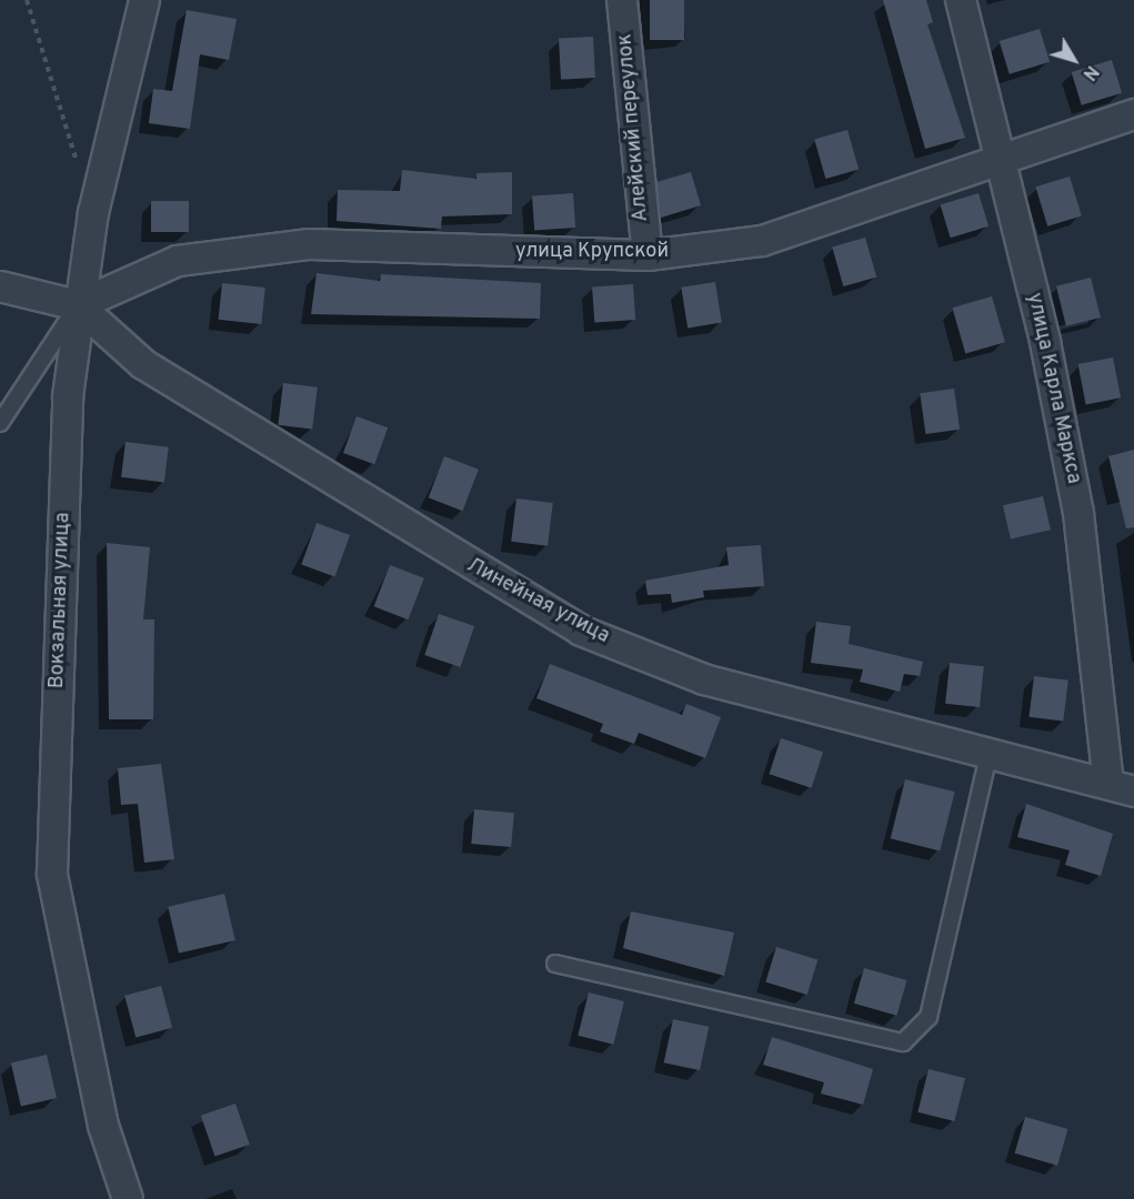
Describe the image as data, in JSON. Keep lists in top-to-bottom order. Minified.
{"streets":{"street":["Алейский переулок","улица Крупской","улица Карла Маркса","Вокзальная улица","Линейная улица"]},"crossings":[["Алейский переулок","улица Крупской"],["улица Крупской","улица Карла Маркса"],["улица Крупской","Вокзальная улица"],["улица Крупской","Линейная улица"],["улица Карла Маркса","Линейная улица"],["Вокзальная улица","Линейная улица"]],"north":"bottom right"}
